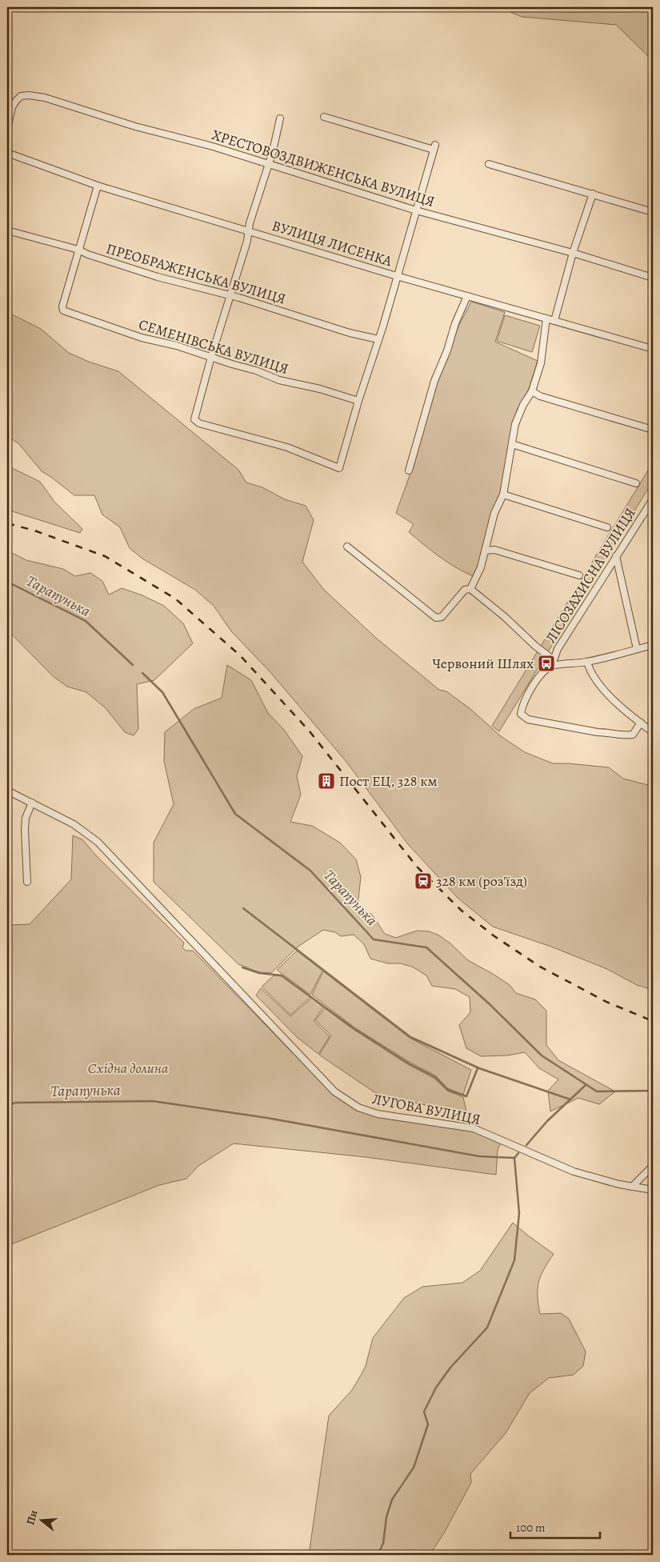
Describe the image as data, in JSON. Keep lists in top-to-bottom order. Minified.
{"streets":{"street":["ХРЕСТОВОЗДВИЖЕНСЬКА ВУЛИЦЯ","ВУЛИЦЯ ЛИСЕНКА","ПРЕОБРАЖЕНСЬКА ВУЛИЦЯ","СЕМЕНІВСЬКА ВУЛИЦЯ","ЛІСОЗАХИСНА ВУЛИЦЯ","ЛУГОВА ВУЛИЦЯ"]},"crossings":[["ПРЕОБРАЖЕНСЬКА ВУЛИЦЯ","СЕМЕНІВСЬКА ВУЛИЦЯ"]],"water":["Тарапунька"],"parks":["Східна долина"],"places":{"bus stop":["Червоний Шлях"],"building":["Пост ЕЦ, 328 км"],"station":["328 км (роз'їзд)"]},"scale_bar":"100 m","north":"left"}
